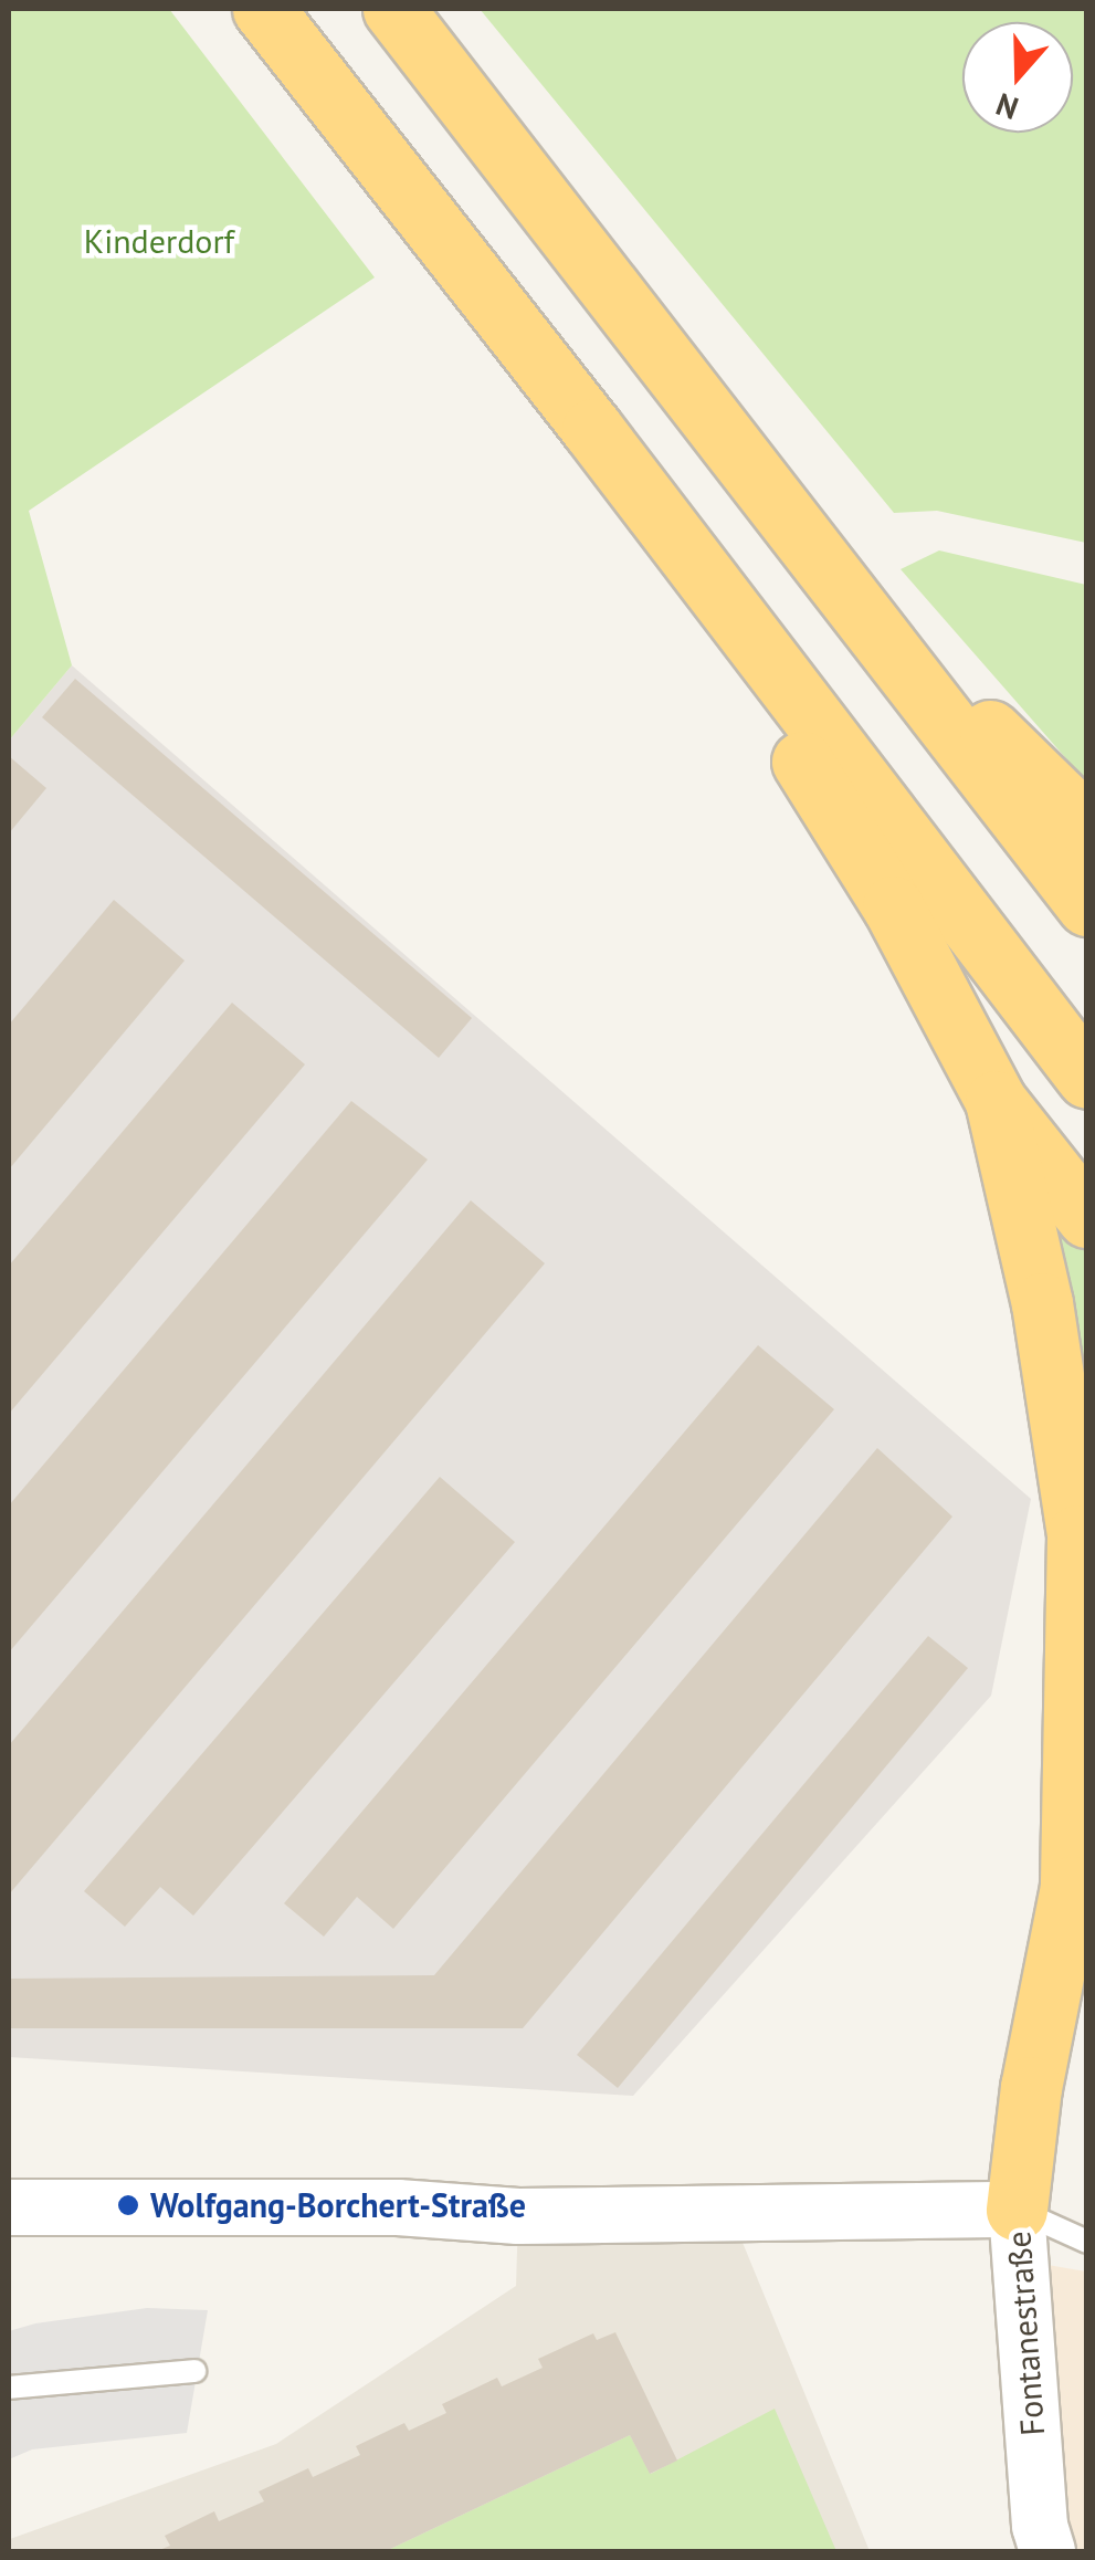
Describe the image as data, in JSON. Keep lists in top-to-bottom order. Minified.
{"streets":{"street":["Fontanestraße"]},"parks":["Kinderdorf"],"places":["Wolfgang-Borchert-Straße"],"north":"bottom"}
